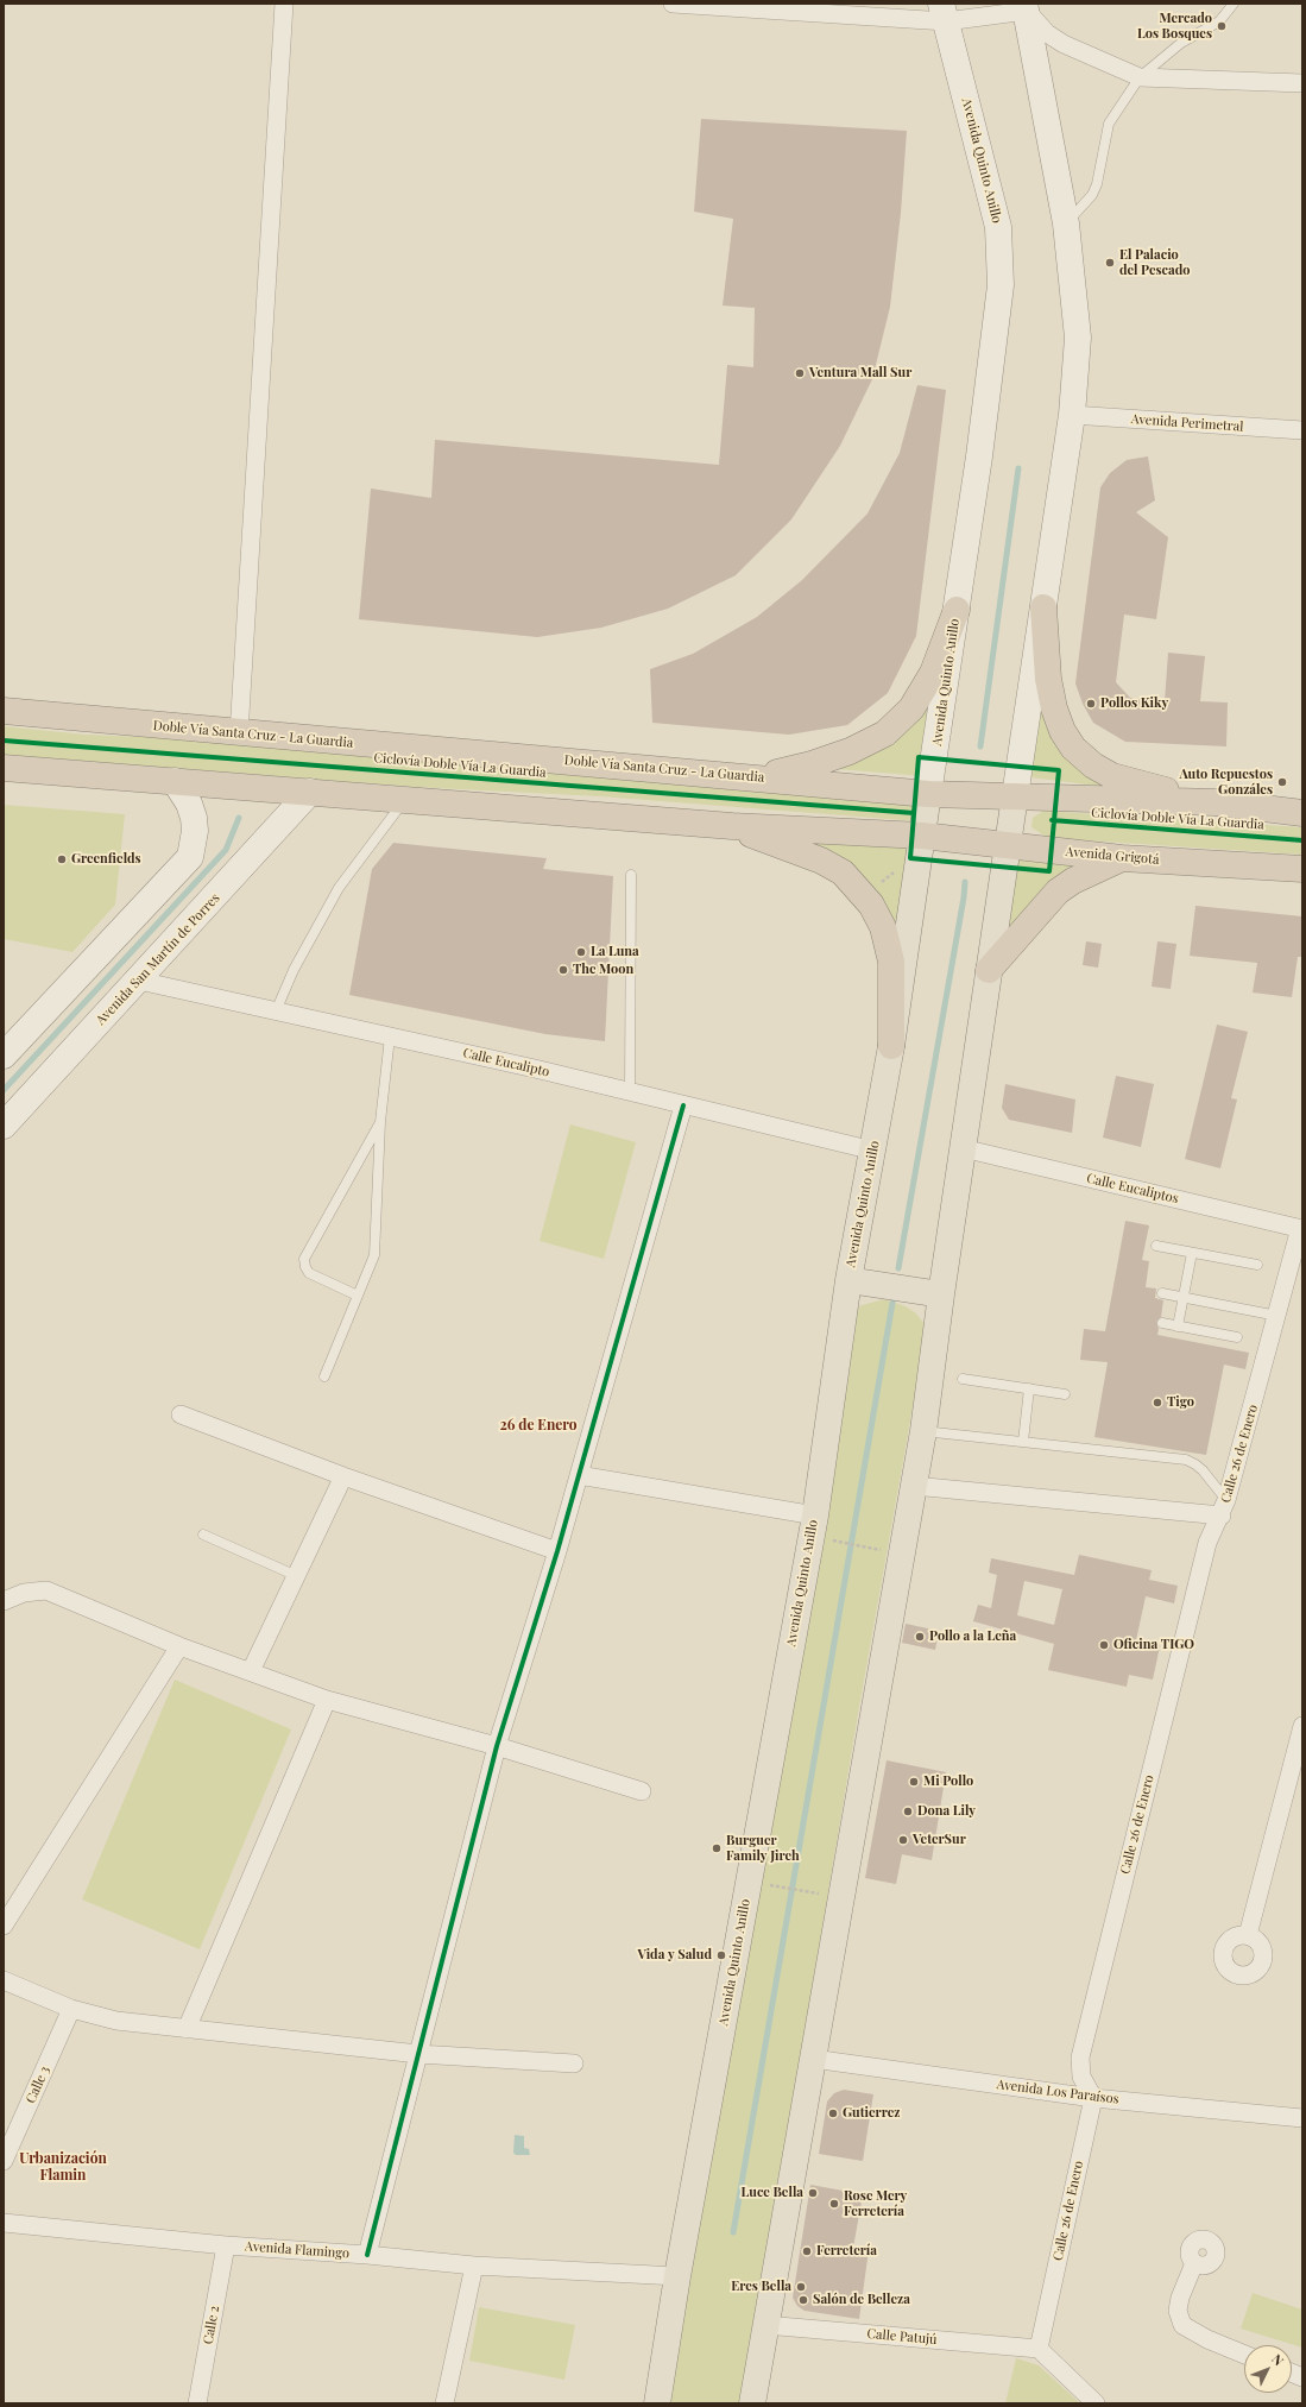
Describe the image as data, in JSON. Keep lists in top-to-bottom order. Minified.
{"streets":{"highway":["Doble Vía Santa Cruz - La Guardia","Avenida Grigotá"],"main road":["Avenida Quinto Anillo","Avenida San Martín de Porres"],"street":["Avenida Perimetral","Calle Eucalipto","Calle Eucaliptos","Calle 26 de Enero","Calle 3","Avenida Los Paraísos","Avenida Flamingo","Calle 2","Calle Patujú"],"cycle path":["Ciclovía Doble Vía La Guardia"]},"crossings":[["Avenida Quinto Anillo","Doble Vía Santa Cruz - La Guardia"],["Avenida Quinto Anillo","Avenida Grigotá"],["Avenida Quinto Anillo","Calle Eucalipto"],["Avenida Quinto Anillo","Avenida Flamingo"],["Avenida San Martín de Porres","Calle Eucalipto"],["Calle Eucaliptos","Calle 26 de Enero"],["Calle 26 de Enero","Avenida Los Paraísos"],["Calle 26 de Enero","Calle Patujú"],["Avenida Flamingo","Calle 2"]],"districts":["26 de Enero","Urbanización Flamin"],"places":["Mercado Los Bosques","El Palacio del Pescado","Ventura Mall Sur","Pollos Kiky","Auto Repuestos Gonzáles","Greenfields","La Luna","The Moon","Tigo","Pollo a la Leña","Oficina TIGO","Mi Pollo","Dona Lily","VeterSur","Burguer Family Jireh","Vida y Salud","Gutierrez","Luce Bella","Rose Mery Ferretería","Ferretería","Eres Bella","Salón de Belleza"],"north":"top right"}
